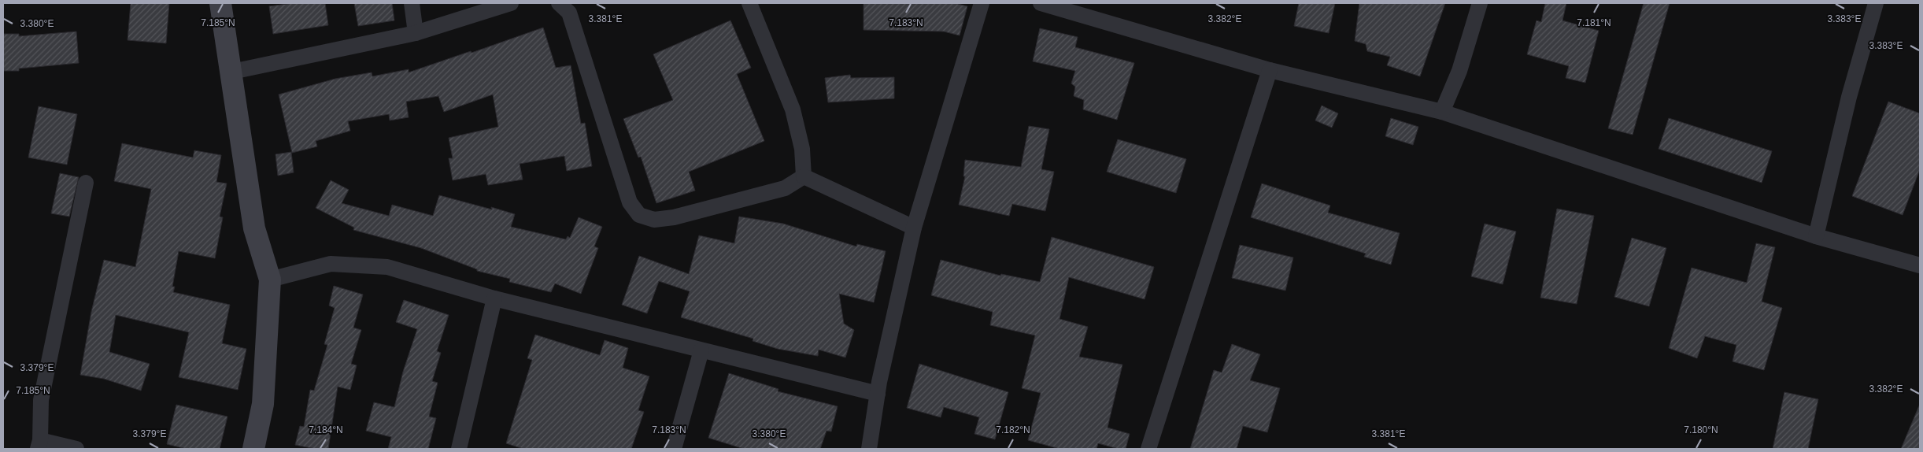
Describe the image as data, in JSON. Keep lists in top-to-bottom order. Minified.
{"coordinates":["3.383°E","3.381°E","3.382°E","7.185°N","7.183°N","7.181°N","3.380°E","3.379°E","7.184°N","7.182°N","7.180°N"]}
